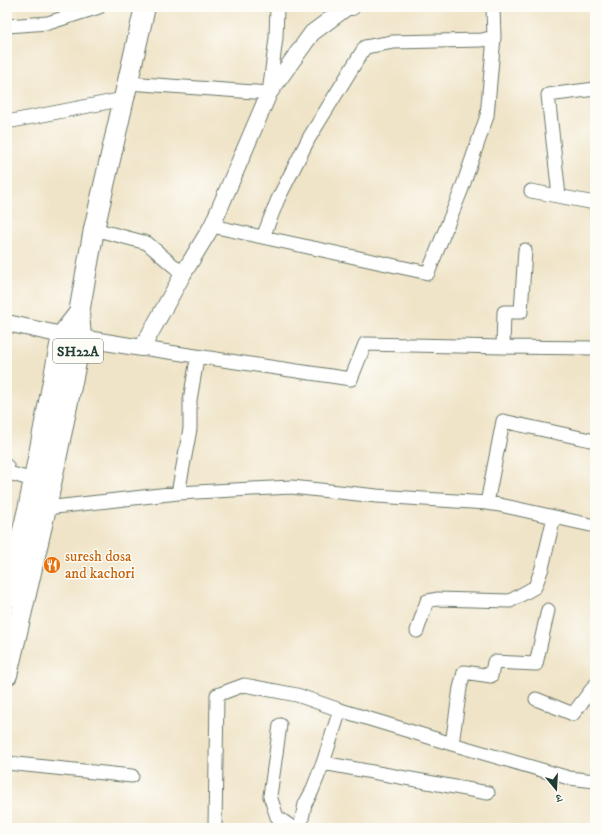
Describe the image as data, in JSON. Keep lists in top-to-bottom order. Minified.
{"streets":{"main road":["SH22A"]},"places":{"restaurant":["suresh dosa and kachori"]},"north":"bottom"}
